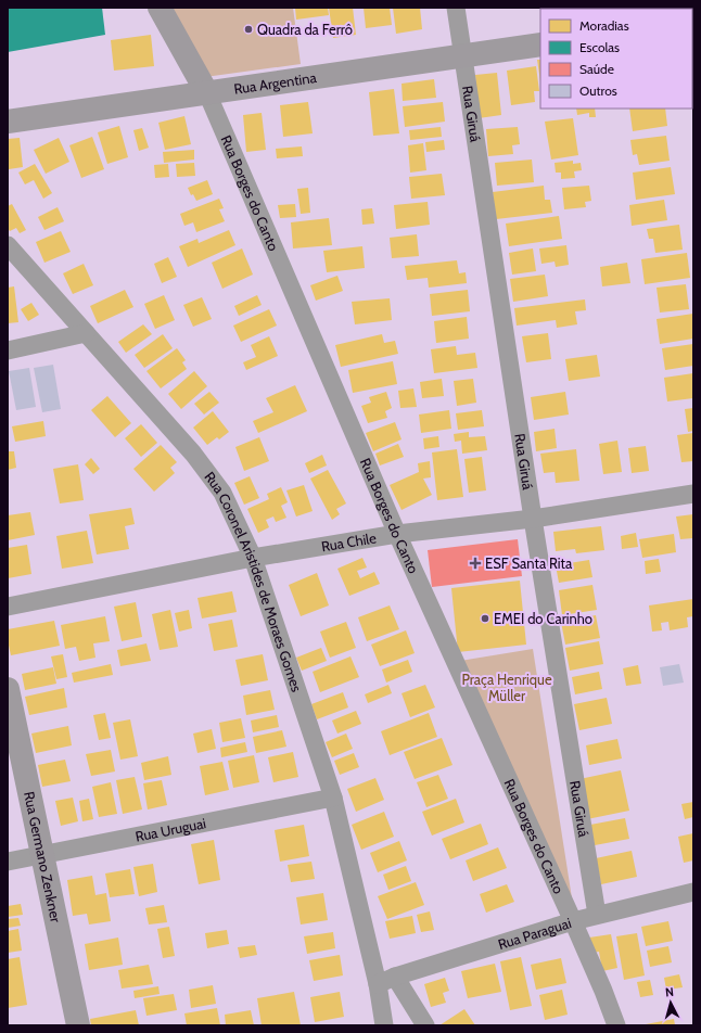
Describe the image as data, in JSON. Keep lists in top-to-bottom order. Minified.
{"streets":{"street":["Rua Argentina","Rua Giruá","Rua Borges do Canto","Rua Chile","Rua Coronel Aristides de Moraes Gomes","Rua Uruguai","Rua Germano Zenkner","Rua Paraguai"]},"crossings":[["Rua Argentina","Rua Giruá"],["Rua Argentina","Rua Borges do Canto"],["Rua Giruá","Rua Chile"],["Rua Giruá","Rua Paraguai"],["Rua Borges do Canto","Rua Chile"],["Rua Borges do Canto","Rua Paraguai"],["Rua Chile","Rua Coronel Aristides de Moraes Gomes"],["Rua Coronel Aristides de Moraes Gomes","Rua Uruguai"],["Rua Coronel Aristides de Moraes Gomes","Rua Paraguai"],["Rua Uruguai","Rua Germano Zenkner"]],"parks":["Praça Henrique Müller"],"places":{"other":["Quadra da Ferrô","EMEI do Carinho"],"health":["ESF Santa Rita"]},"legend":["Moradias","Escolas","Saúde","Outros"],"north":"top"}
